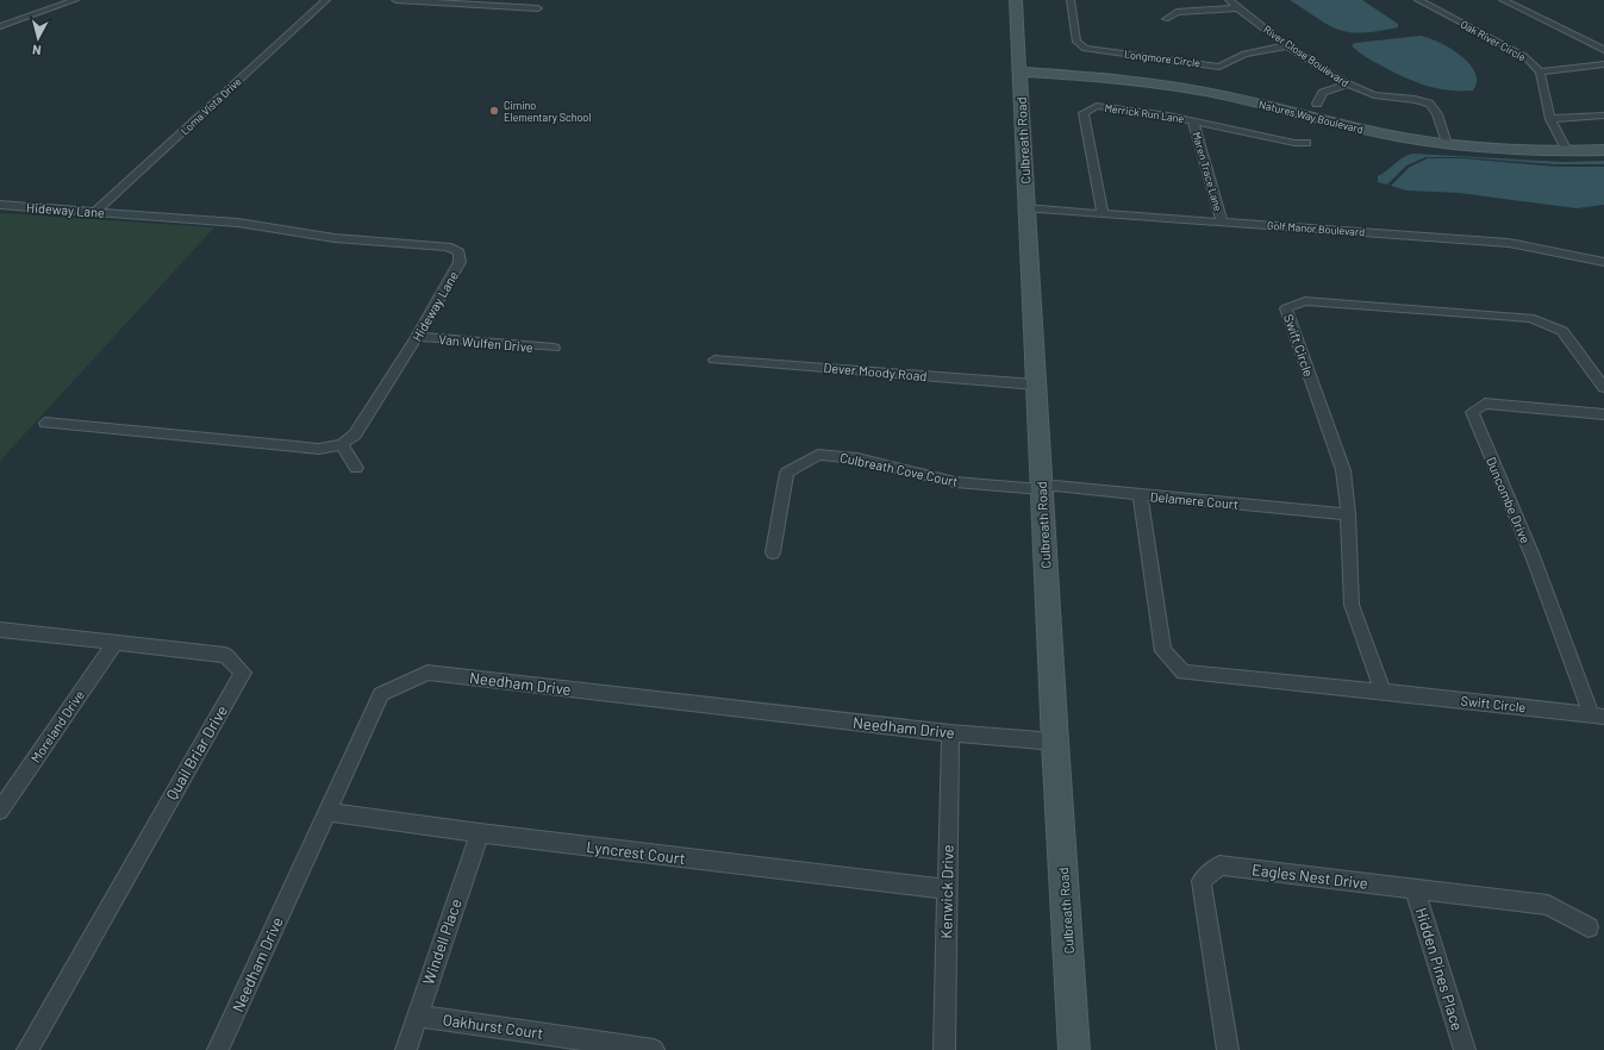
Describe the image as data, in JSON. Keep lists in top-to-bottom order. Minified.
{"streets":{"street":["Oak River Circle","River Close Boulevard","Longmore Circle","Loma Vista Drive","Merrick Run Lane","Natures Way Boulevard","Culbreath Road","Maren Trace Lane","Hideway Lane","Golf Manor Boulevard","Van Wulfen Drive","Swift Circle","Dever Moody Road","Culbreath Cove Court","Delamere Court","Duncombe Drive","Needham Drive","Moreland Drive","Quail Briar Drive","Lyncrest Court","Eagles Nest Drive","Kenwick Drive","Windell Place","Hidden Pines Place","Oakhurst Court"]},"crossings":[["Oak River Circle","Natures Way Boulevard"],["River Close Boulevard","Longmore Circle"],["River Close Boulevard","Natures Way Boulevard"],["Loma Vista Drive","Hideway Lane"],["Merrick Run Lane","Maren Trace Lane"],["Merrick Run Lane","Golf Manor Boulevard"],["Natures Way Boulevard","Culbreath Road"],["Culbreath Road","Golf Manor Boulevard"],["Culbreath Road","Dever Moody Road"],["Culbreath Road","Culbreath Cove Court"],["Culbreath Road","Delamere Court"],["Culbreath Road","Needham Drive"],["Maren Trace Lane","Golf Manor Boulevard"],["Hideway Lane","Van Wulfen Drive"],["Swift Circle","Delamere Court"],["Swift Circle","Duncombe Drive"],["Culbreath Cove Court","Delamere Court"],["Needham Drive","Lyncrest Court"],["Needham Drive","Kenwick Drive"],["Moreland Drive","Quail Briar Drive"],["Lyncrest Court","Kenwick Drive"],["Lyncrest Court","Windell Place"],["Eagles Nest Drive","Hidden Pines Place"],["Windell Place","Oakhurst Court"]],"places":["Cimino Elementary School"],"north":"bottom"}
